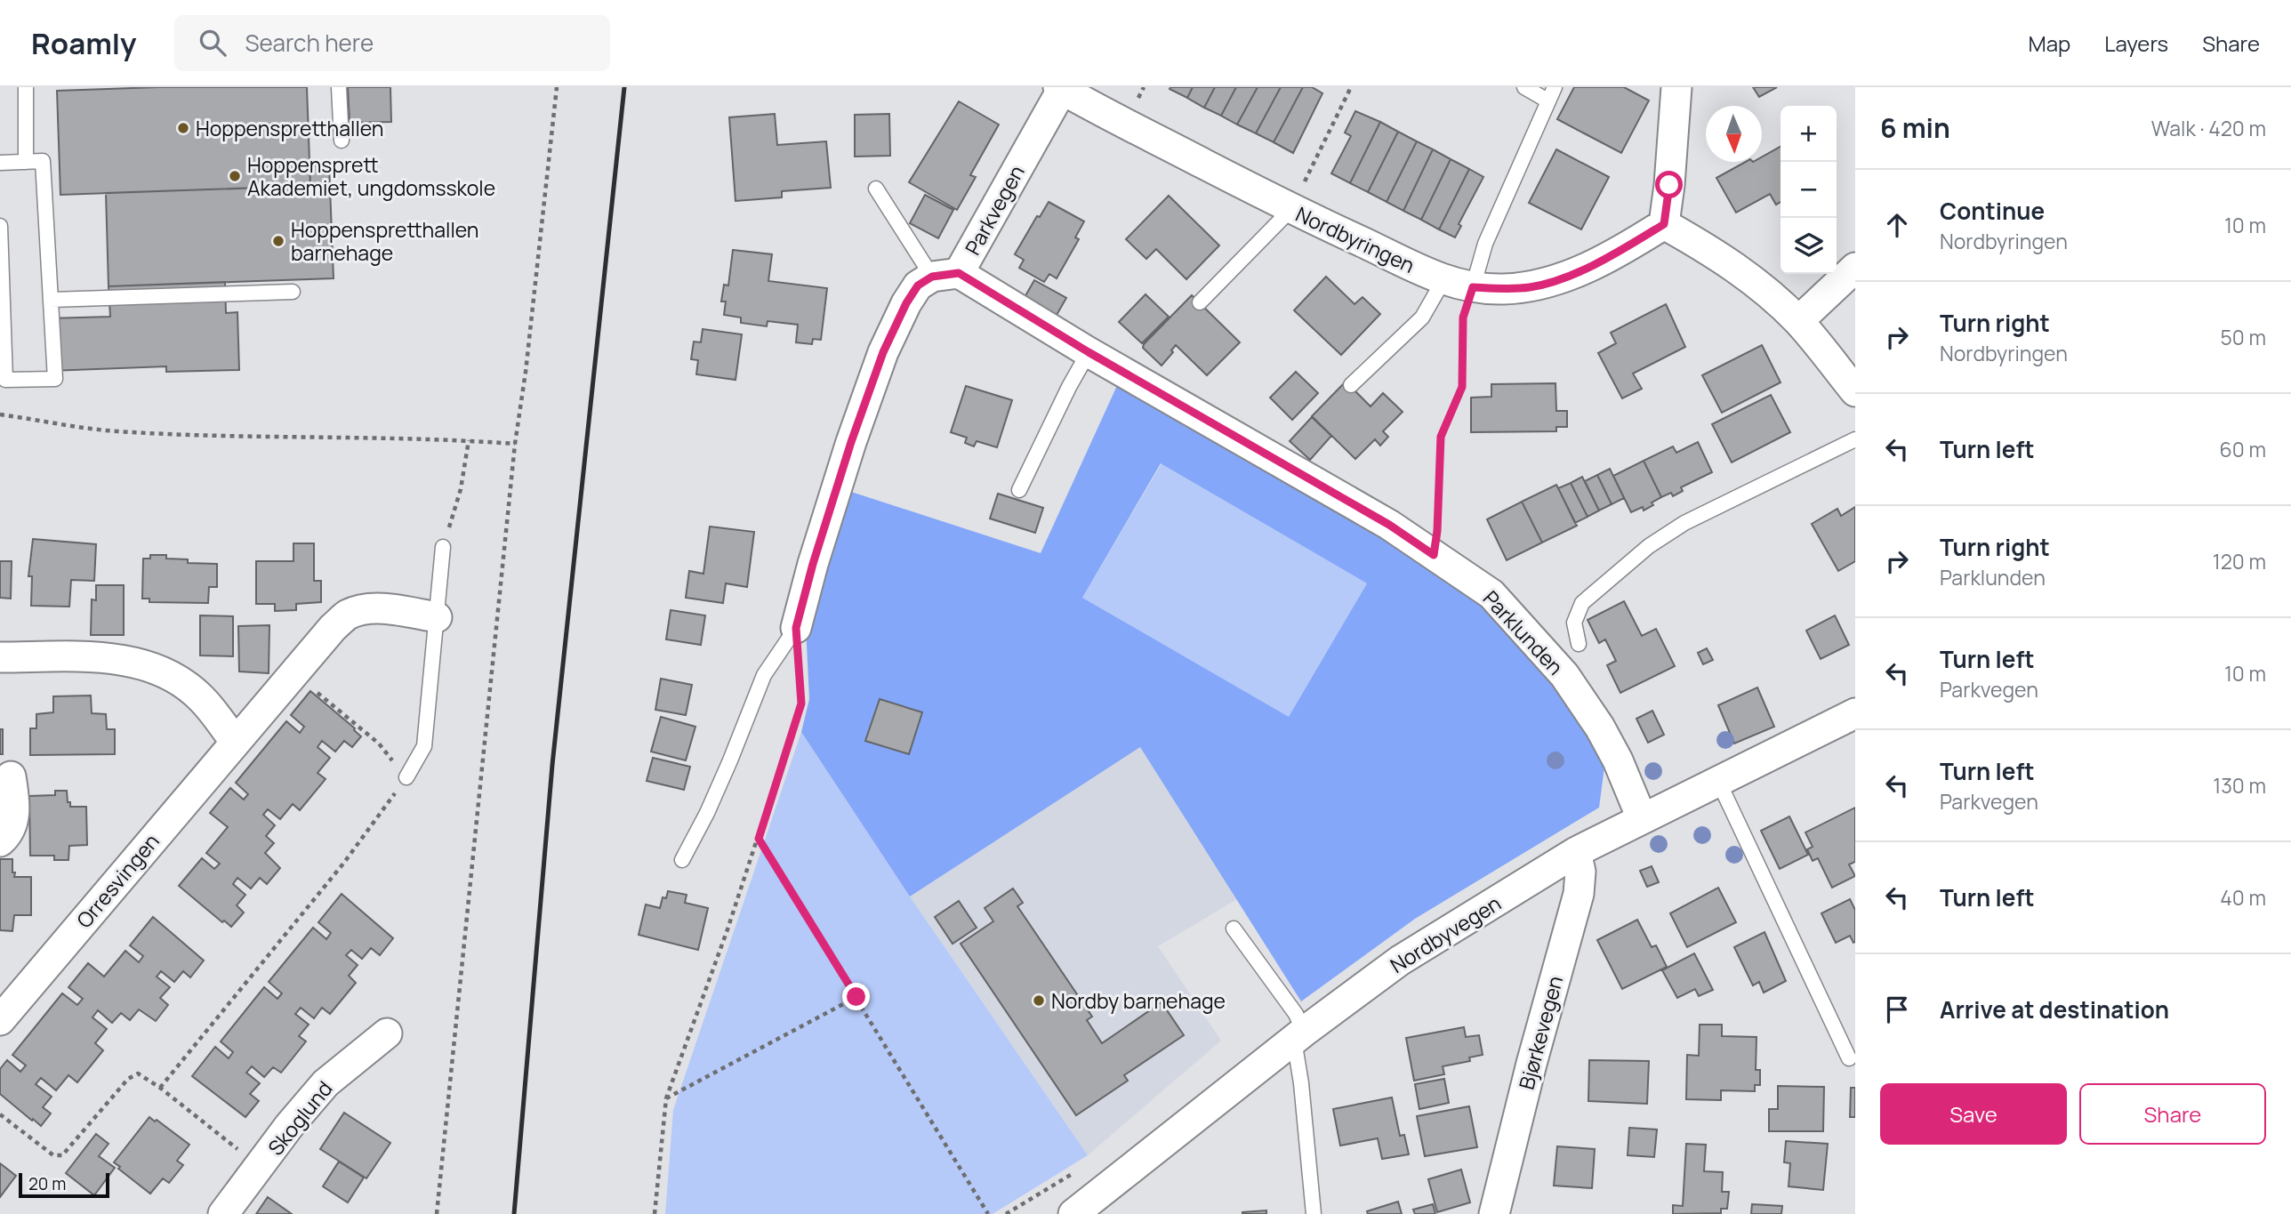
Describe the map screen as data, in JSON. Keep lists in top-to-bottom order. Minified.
{"streets":{"street":["Parkvegen","Nordbyringen","Parklunden","Orresvingen","Nordbyvegen","Bjørkevegen","Skoglund"]},"crossings":[["Parkvegen","Nordbyringen"],["Parkvegen","Parklunden"],["Parklunden","Nordbyvegen"],["Nordbyvegen","Bjørkevegen"]],"places":["Hoppenspretthallen","Hoppensprett Akademiet, ungdomsskole","Hoppenspretthallen barnehage","Nordby barnehage"],"scale_bar":"20 m","north":"bottom","page":{"header":"Roamly","search":"Search here","nav":["Map","Layers","Share"],"heading":["6 min","Walk · 420 m"],"map_buttons":["+","−"],"list":[["Continue","Nordbyringen","10 m"],["Turn right","Nordbyringen","50 m"],["Turn left","60 m"],["Turn right","Parklunden","120 m"],["Turn left","Parkvegen","10 m"],["Turn left","Parkvegen","130 m"],["Turn left","40 m"],"Arrive at destination"],"buttons":["Save","Share"],"scale":"20 m"}}
